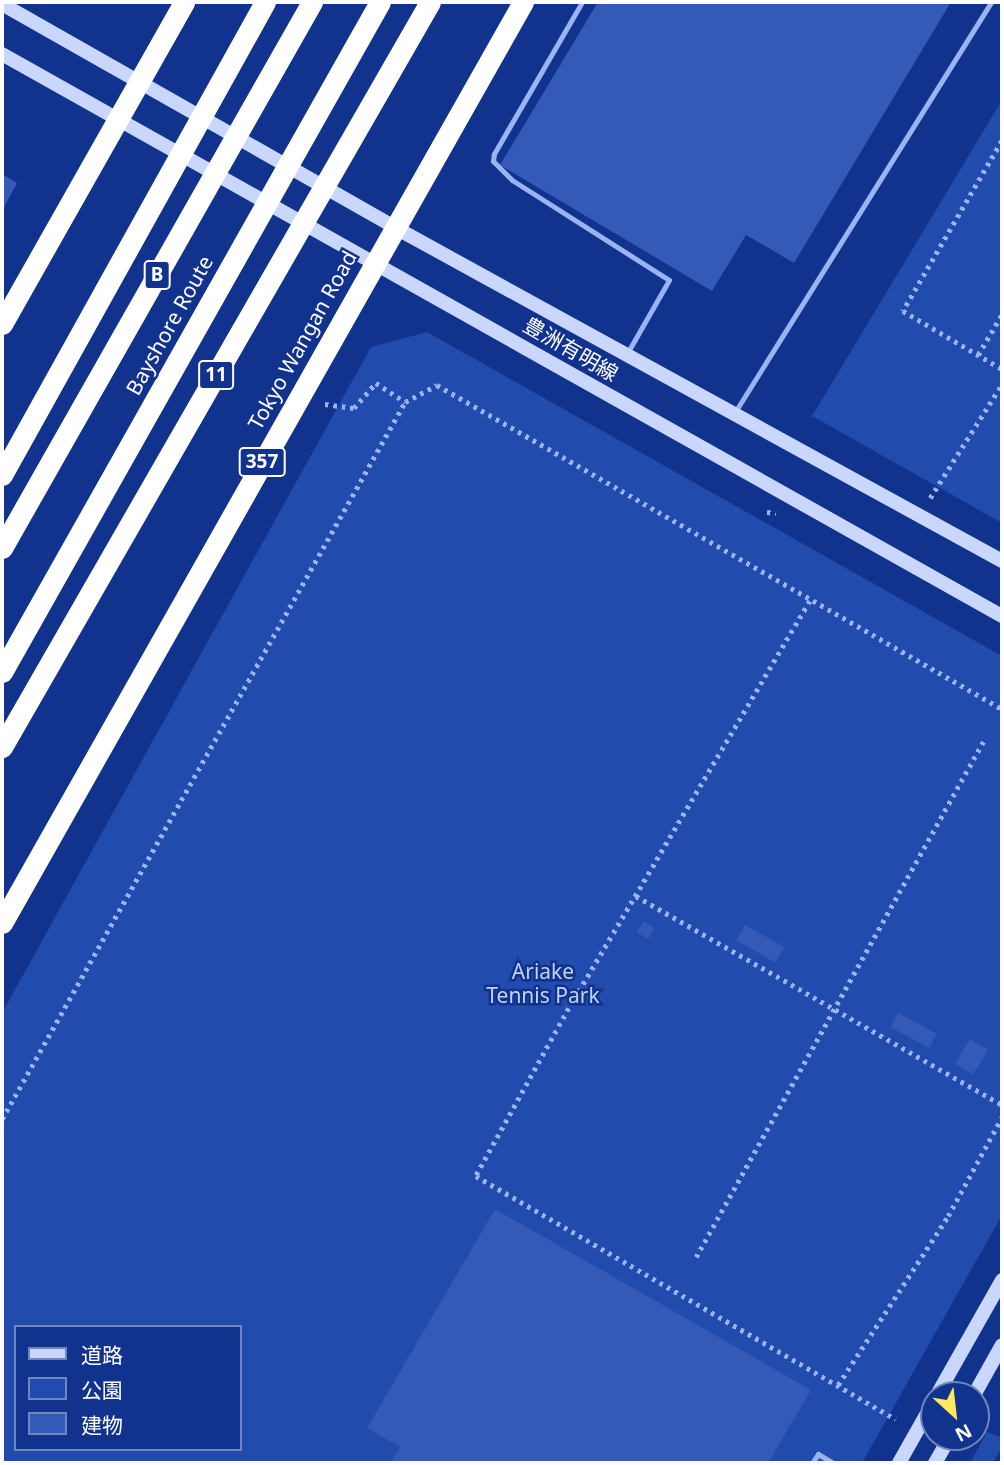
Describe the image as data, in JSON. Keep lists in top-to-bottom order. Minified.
{"streets":{"highway":["B","Bayshore Route","Tokyo Wangan Road","11","357"],"main road":["豊洲有明線"]},"crossings":[["Tokyo Wangan Road","豊洲有明線"]],"parks":["Ariake Tennis Park"],"legend":["道路","公園","建物"],"north":"bottom right"}
